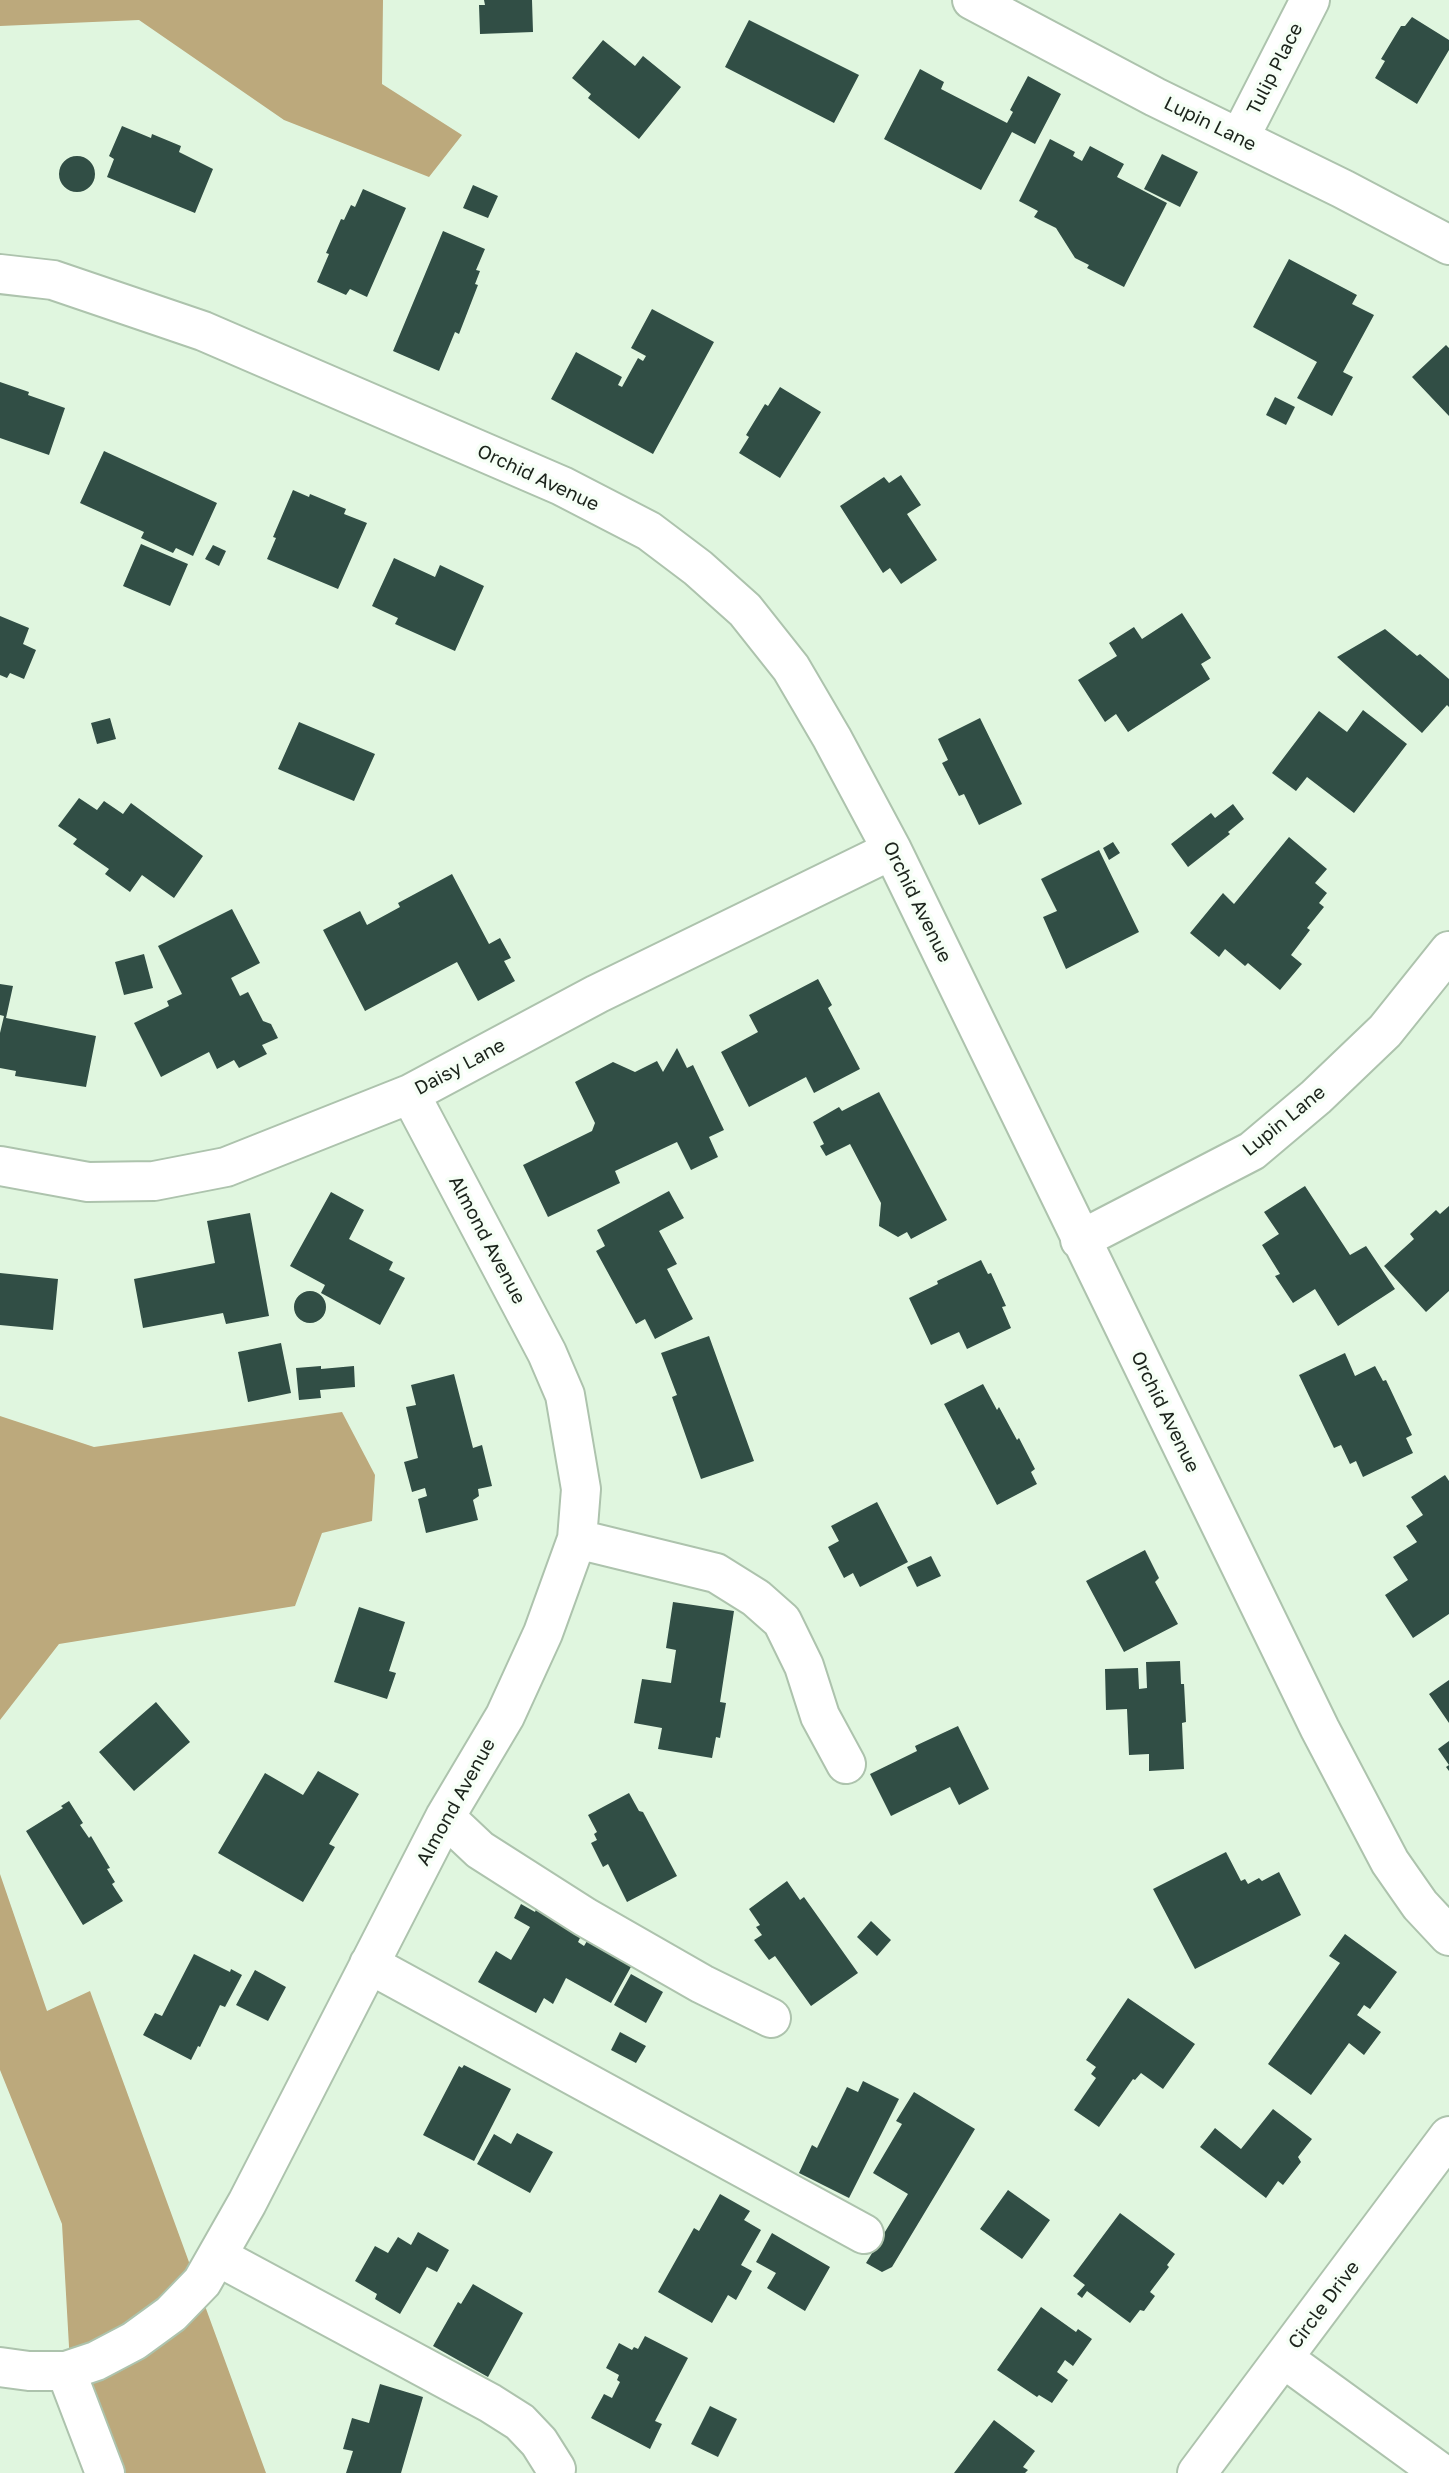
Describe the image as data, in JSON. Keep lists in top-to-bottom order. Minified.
{"streets":{"street":["Tulip Place","Lupin Lane","Orchid Avenue","Daisy Lane","Almond Avenue","Circle Drive"]},"crossings":[["Tulip Place","Lupin Lane"],["Lupin Lane","Orchid Avenue"],["Orchid Avenue","Daisy Lane"],["Daisy Lane","Almond Avenue"]]}
